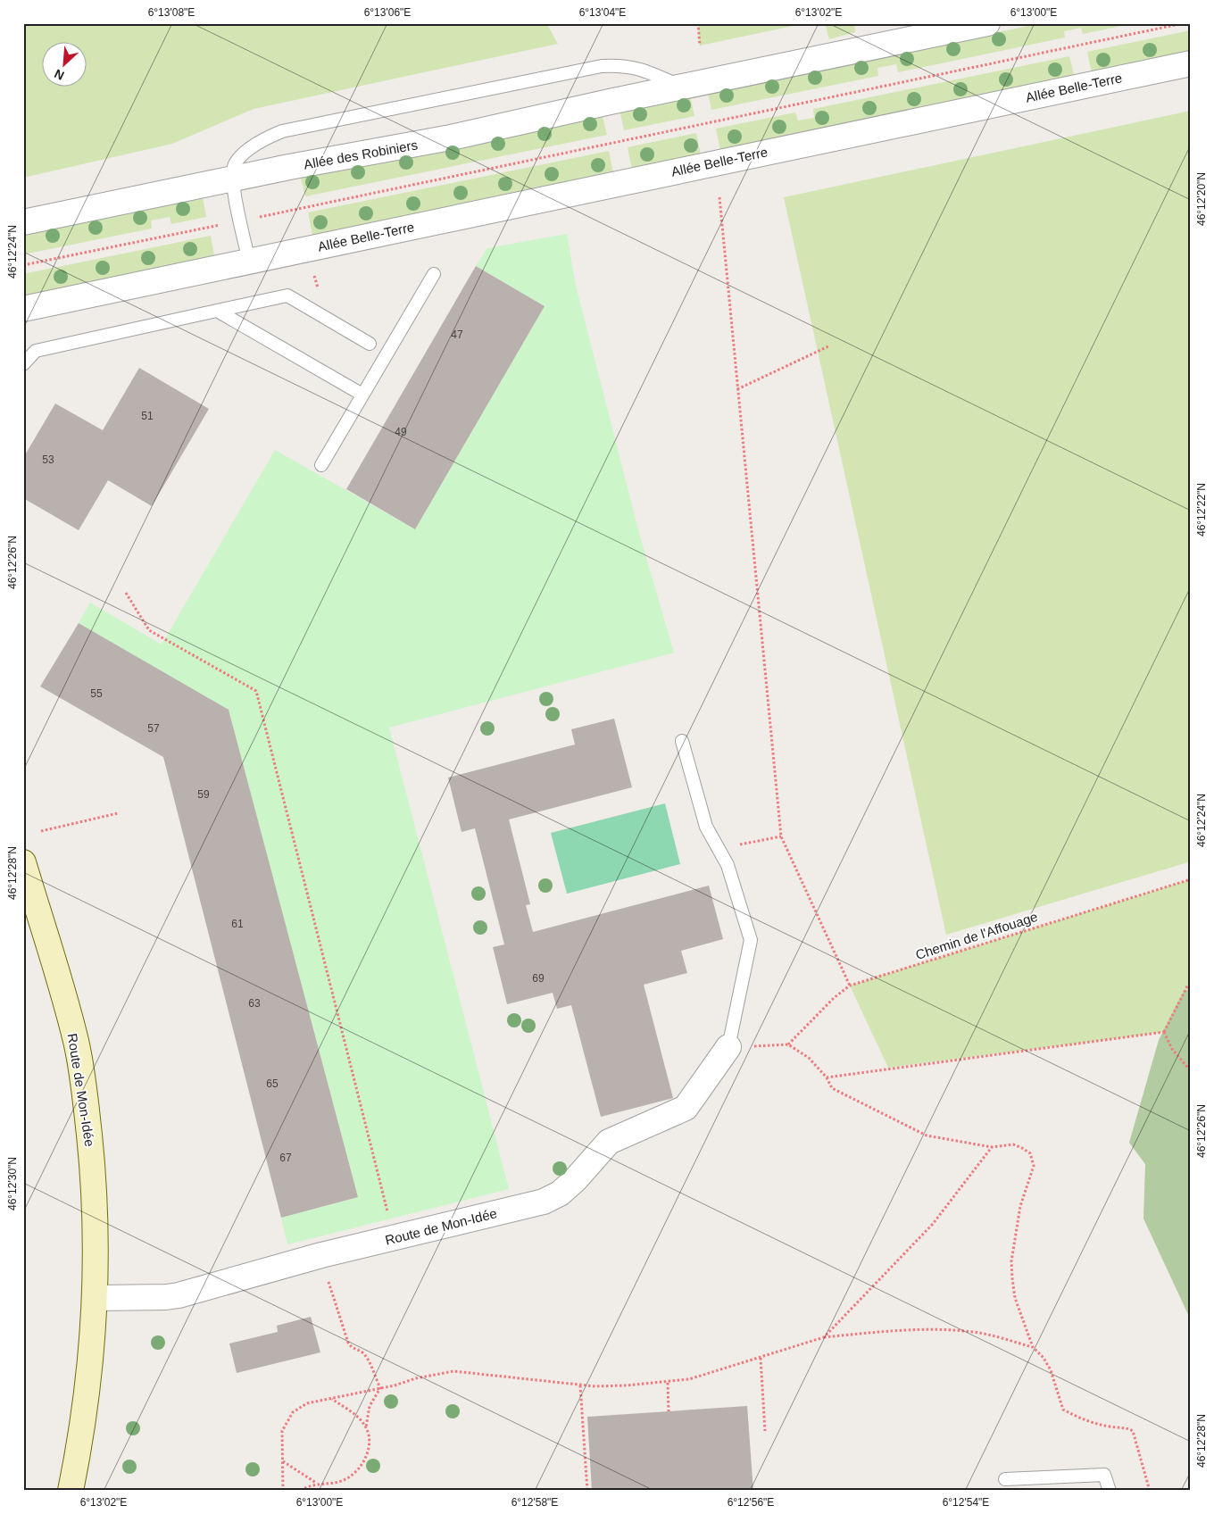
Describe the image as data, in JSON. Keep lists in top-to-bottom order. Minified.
{"streets":{"main road":["Route de Mon-Idée"],"street":["Allée Belle-Terre","Allée des Robiniers"],"path":["Chemin de l'Affouage"]},"house_numbers":["47","51","49","53","55","57","59","61","69","63","65","67"],"north":"bottom left","coordinates":["6°13'08\"E","6°13'06\"E","6°13'04\"E","6°13'02\"E","6°13'00\"E","46°12'20\"N","46°12'24\"N","46°12'22\"N","46°12'26\"N","46°12'28\"N","46°12'30\"N","6°12'58\"E","6°12'56\"E","6°12'54\"E"]}
